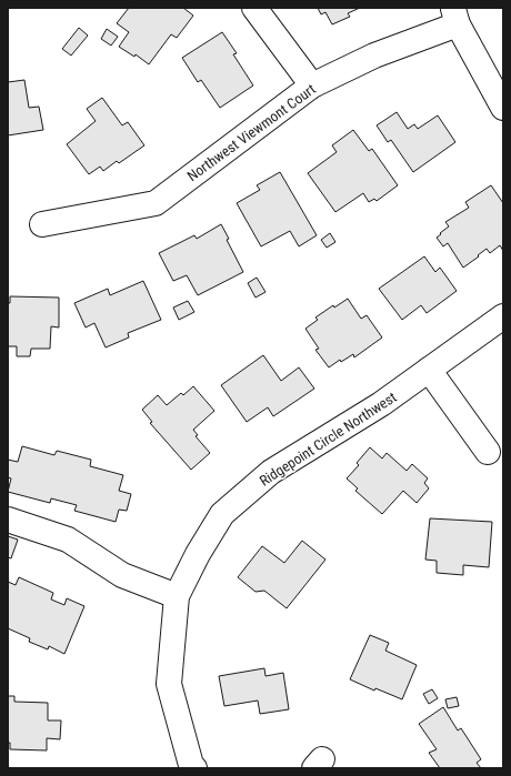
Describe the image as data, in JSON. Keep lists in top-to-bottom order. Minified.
{"streets":{"street":["Northwest Viewmont Court","Ridgepoint Circle Northwest"]}}
